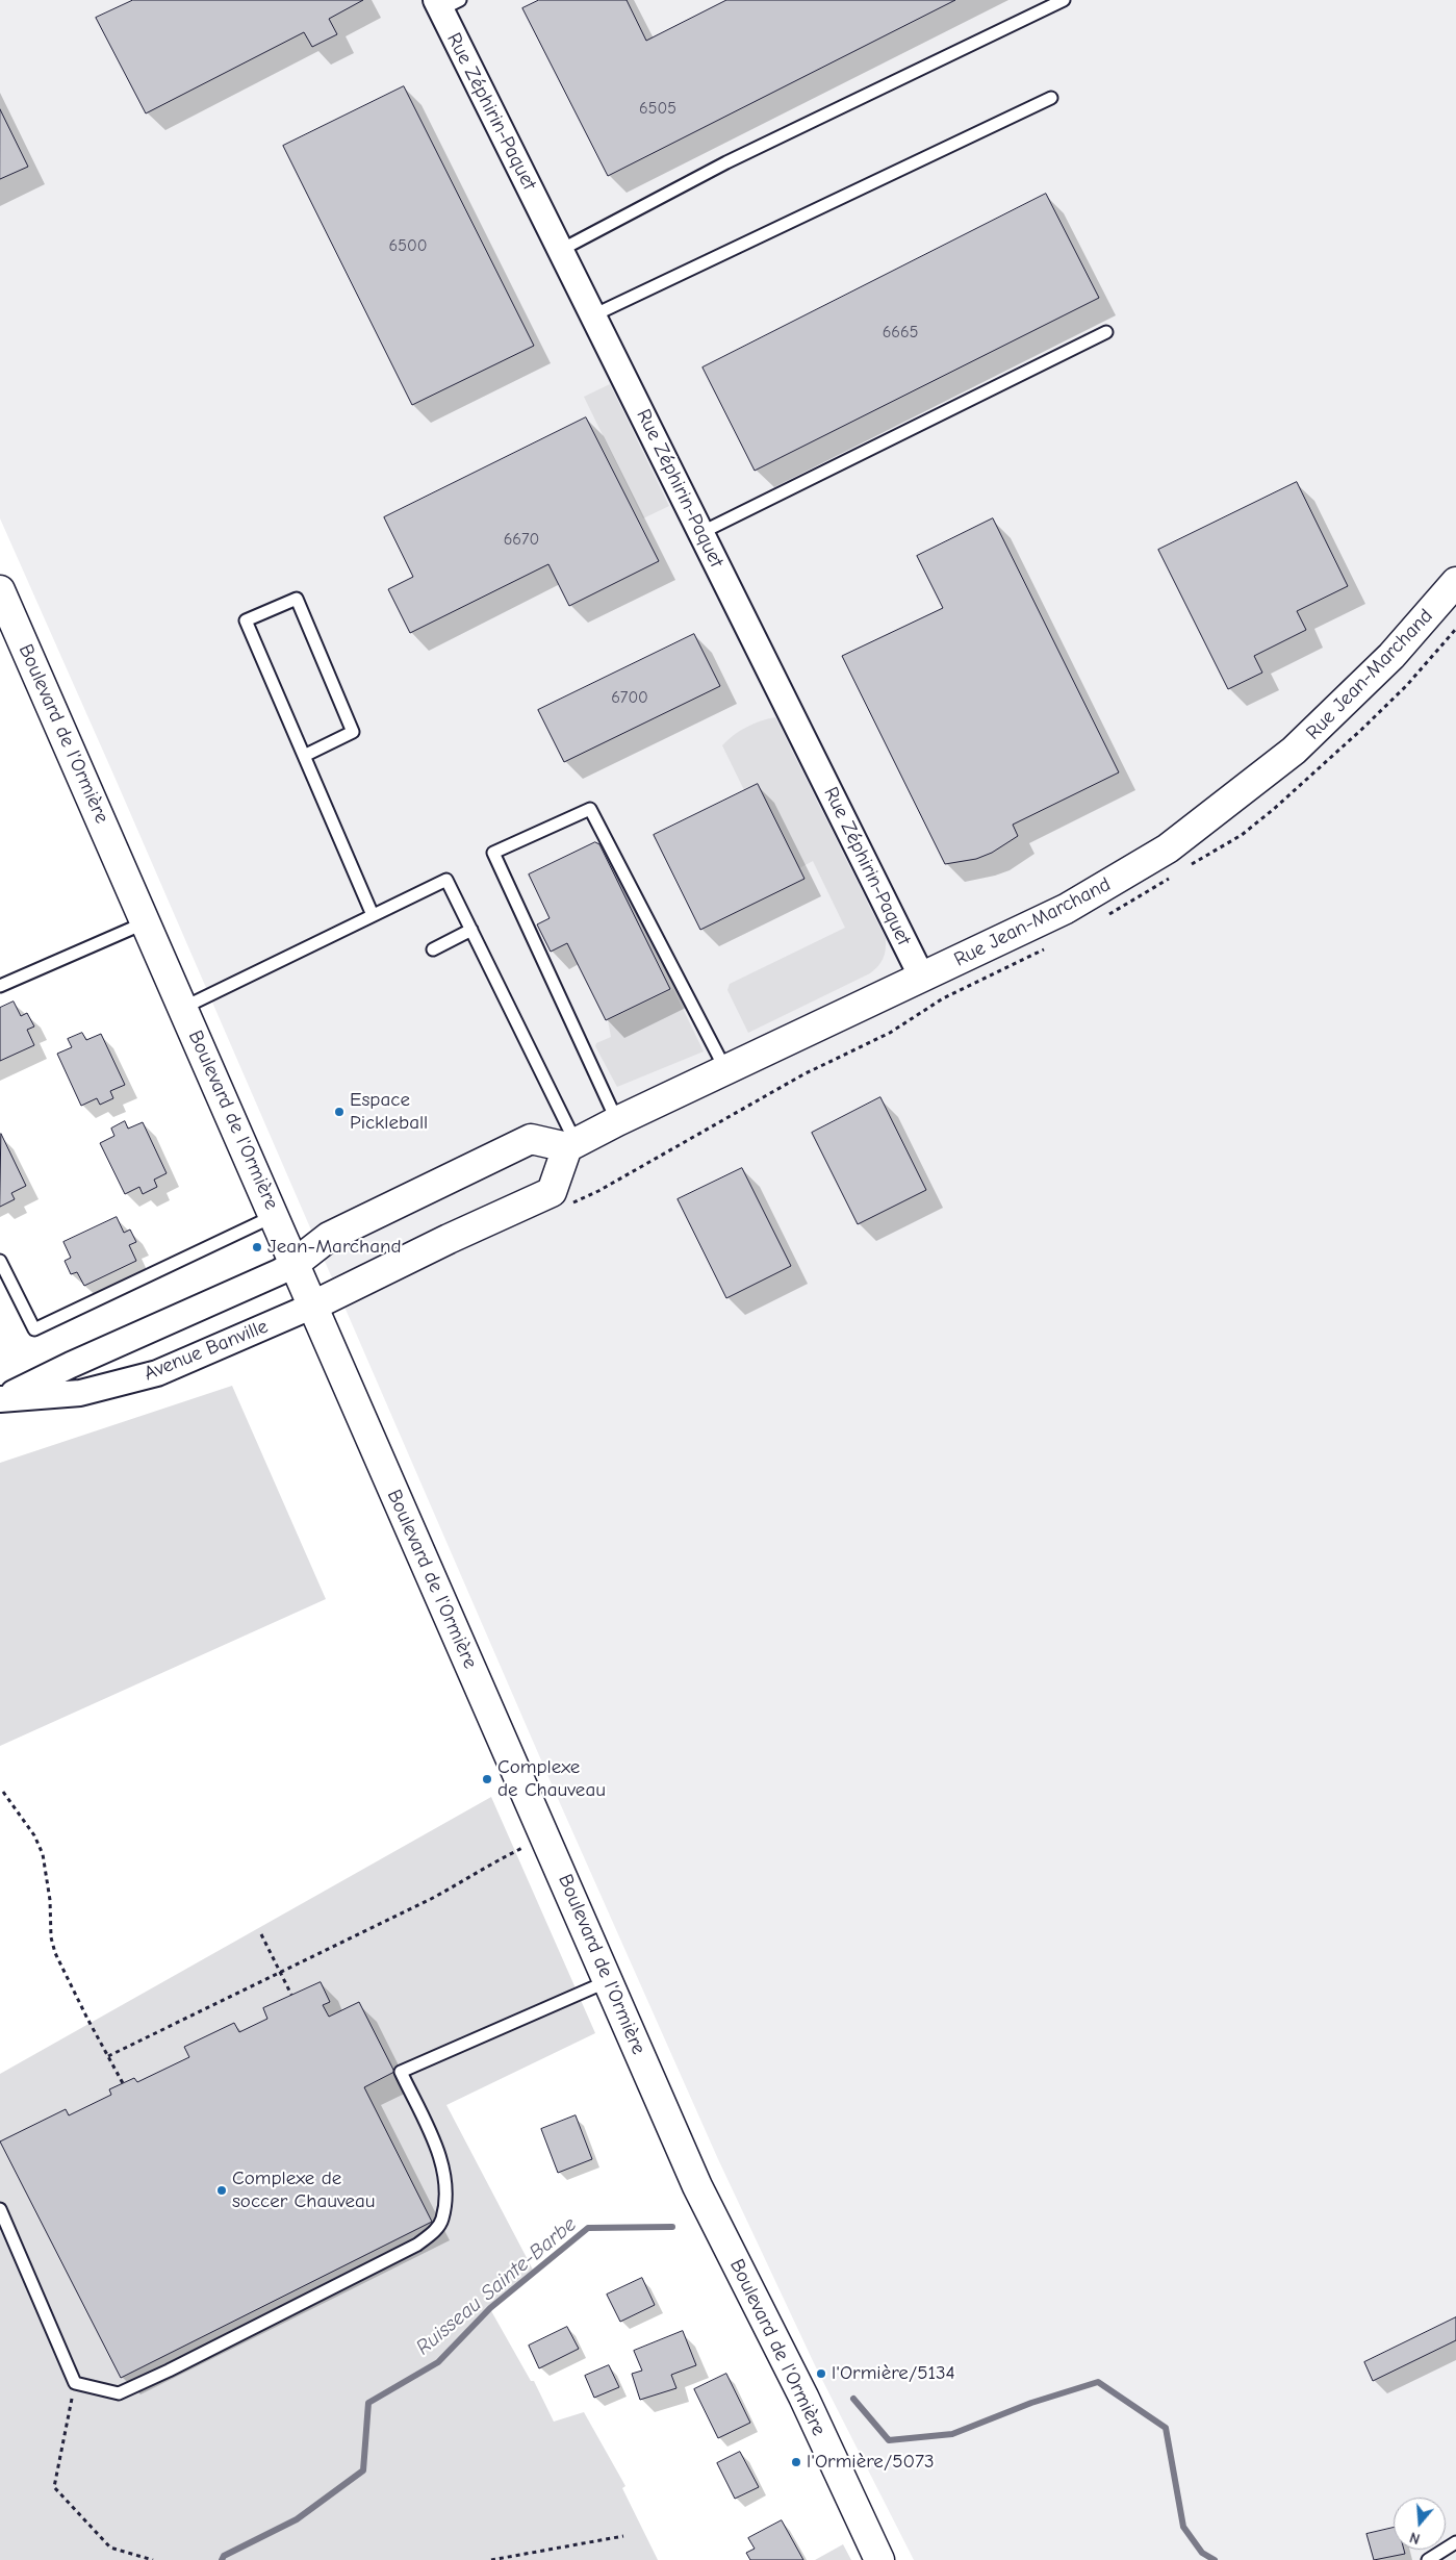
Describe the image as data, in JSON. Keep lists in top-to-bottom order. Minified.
{"streets":{"main road":["Rue Jean-Marchand","Boulevard de l'Ormière"],"street":["Rue Zéphirin-Paquet","Avenue Banville"]},"crossings":[["Rue Zéphirin-Paquet","Rue Jean-Marchand"],["Boulevard de l'Ormière","Avenue Banville"]],"water":["Ruisseau Sainte-Barbe"],"places":["Espace Pickleball","Jean-Marchand","Complexe de Chauveau","Complexe de soccer Chauveau","l'Ormière/5134","l'Ormière/5073"],"house_numbers":["6505","6500","6665","6670","6700"],"north":"bottom"}
